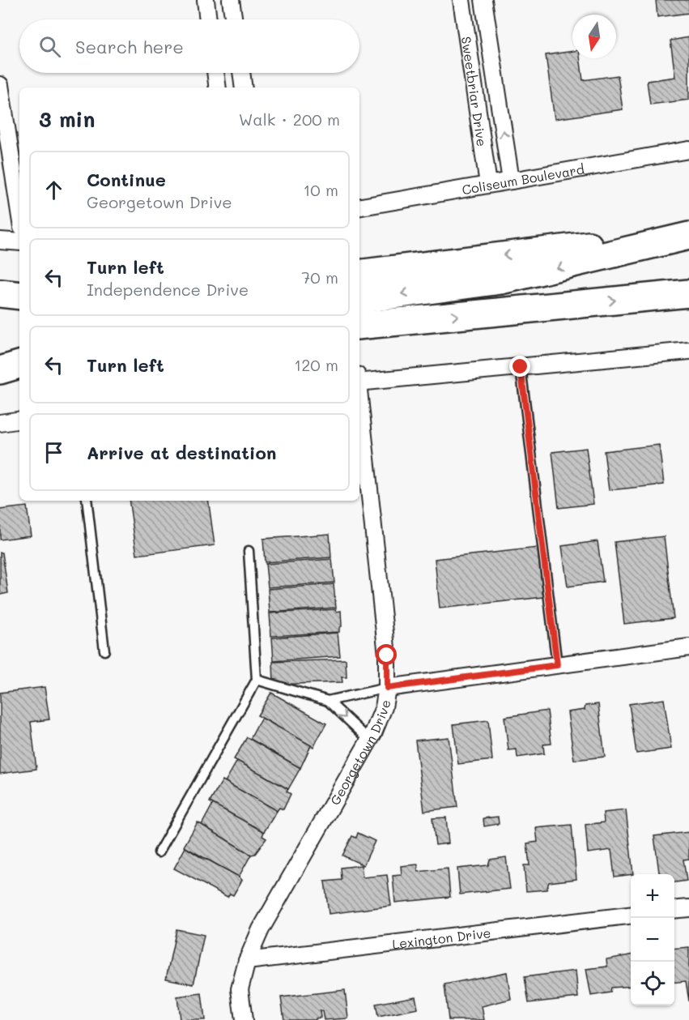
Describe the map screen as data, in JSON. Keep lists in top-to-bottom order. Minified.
{"streets":{"street":["Sweetbriar Drive","Coliseum Boulevard","Georgetown Drive","Lexington Drive"]},"crossings":[["Sweetbriar Drive","Coliseum Boulevard"],["Georgetown Drive","Lexington Drive"]],"north":"bottom","page":{"search":"Search here","heading":["3 min","Walk · 200 m"],"list":[["Continue","Georgetown Drive","10 m"],["Turn left","Independence Drive","70 m"],["Turn left","120 m"],"Arrive at destination"],"map_buttons":["+","−"]}}
